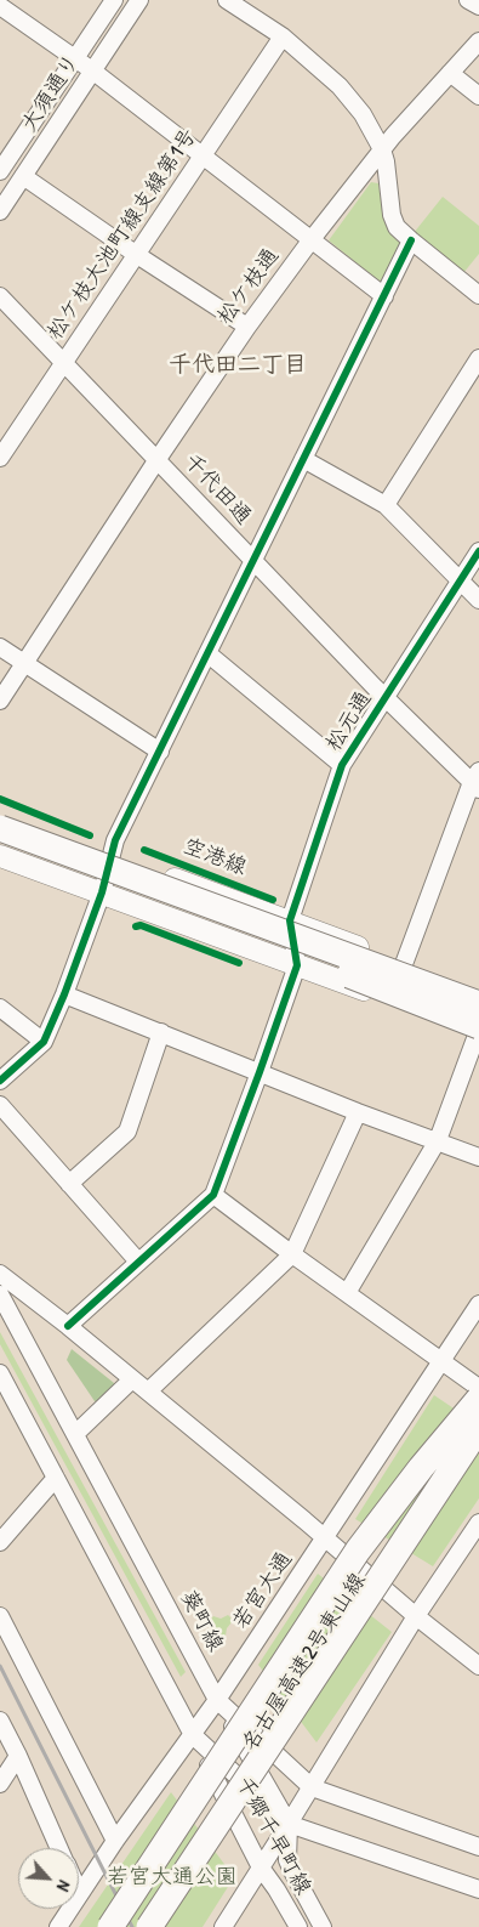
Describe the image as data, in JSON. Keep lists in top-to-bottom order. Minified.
{"streets":{"highway":["名古屋高速2号東山線"],"main road":["空港線"],"street":["大須通り","松ケ枝大池町線支線第1号","松ケ枝通","千代田通","松元通","若宮大通","葵町線","千郷千早町線"]},"crossings":[["松ケ枝大池町線支線第1号","千代田通"],["松ケ枝通","千代田通"],["千代田通","松元通"],["松元通","空港線"],["若宮大通","葵町線"],["若宮大通","千郷千早町線"],["葵町線","千郷千早町線"]],"districts":["千代田二丁目"],"parks":["若宮大通公園"],"north":"bottom right"}
